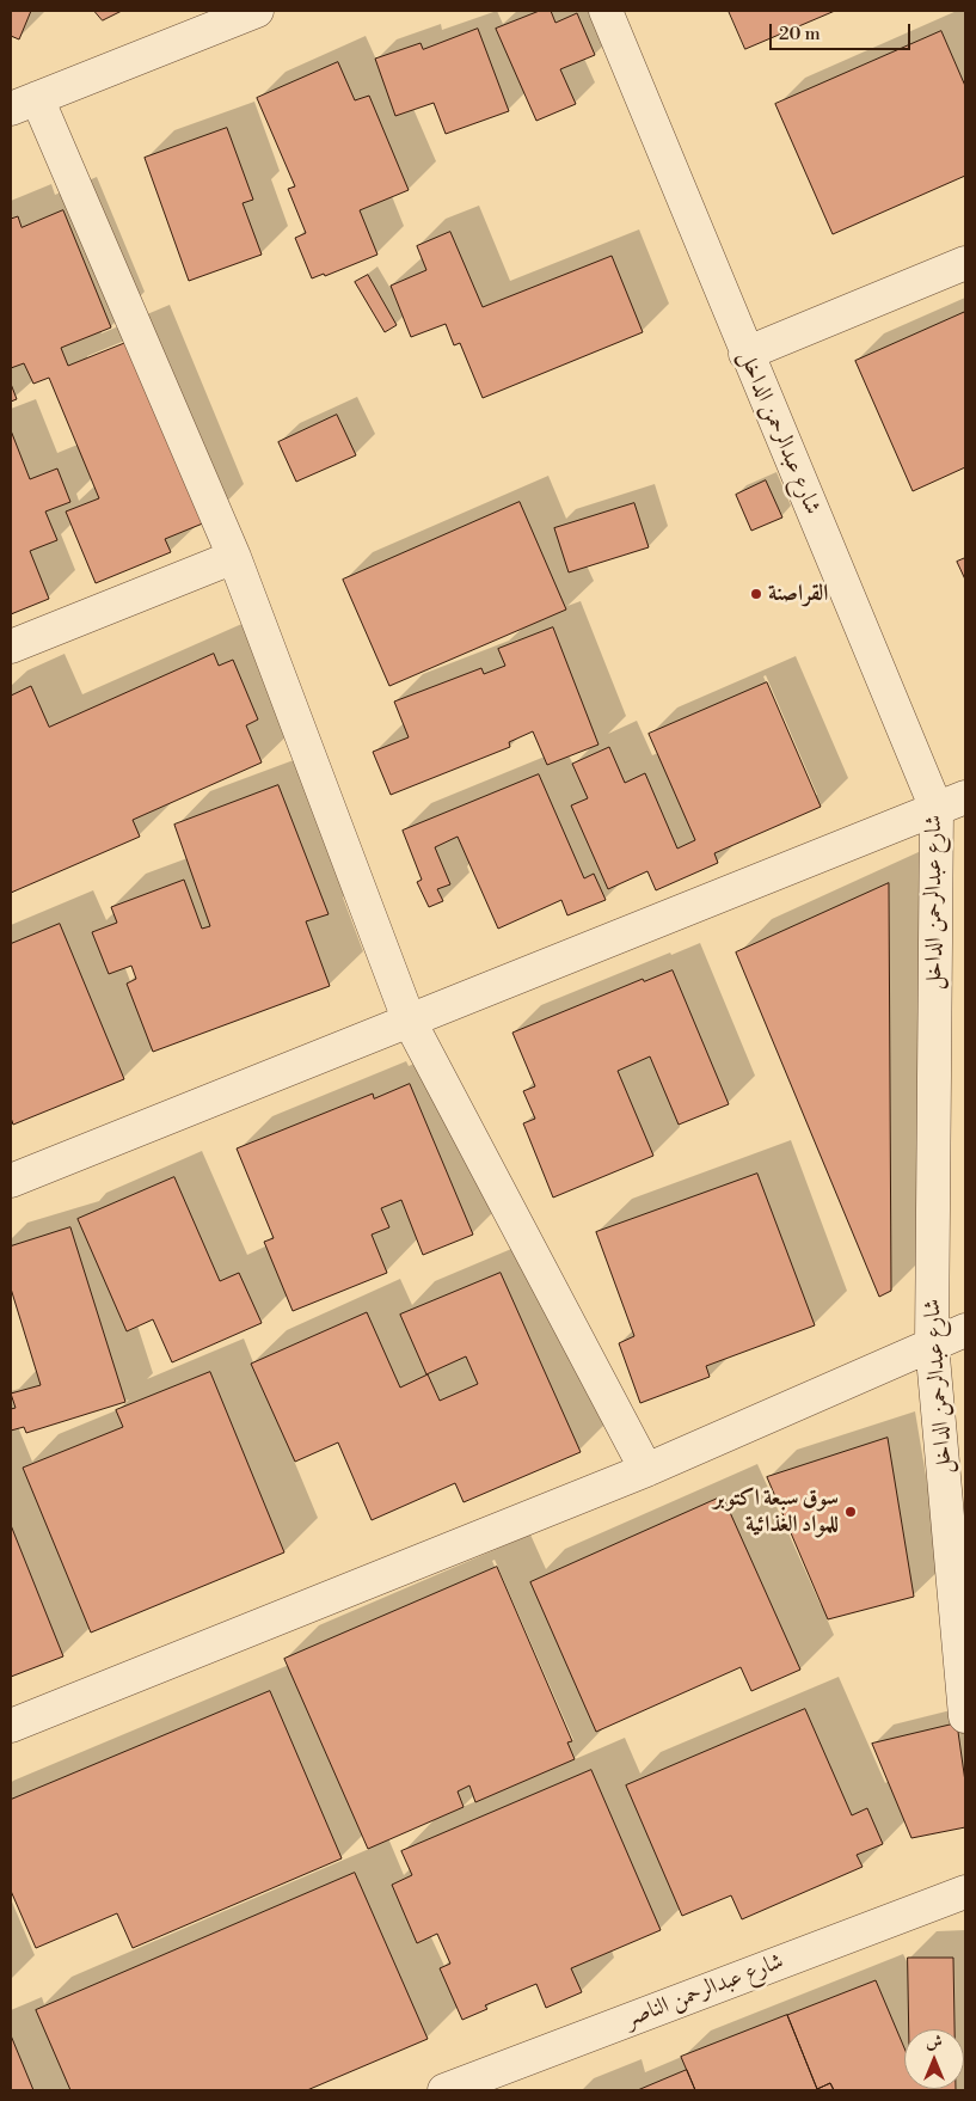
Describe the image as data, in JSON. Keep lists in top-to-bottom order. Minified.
{"streets":{"street":["شارع عبدالرحمن الداخل","شارع عبدالرحمن الناصر"]},"places":["القراصنة","سوق سبعة اكتوبر للمواد الغذائية"],"scale_bar":"20 m","north":"top"}
